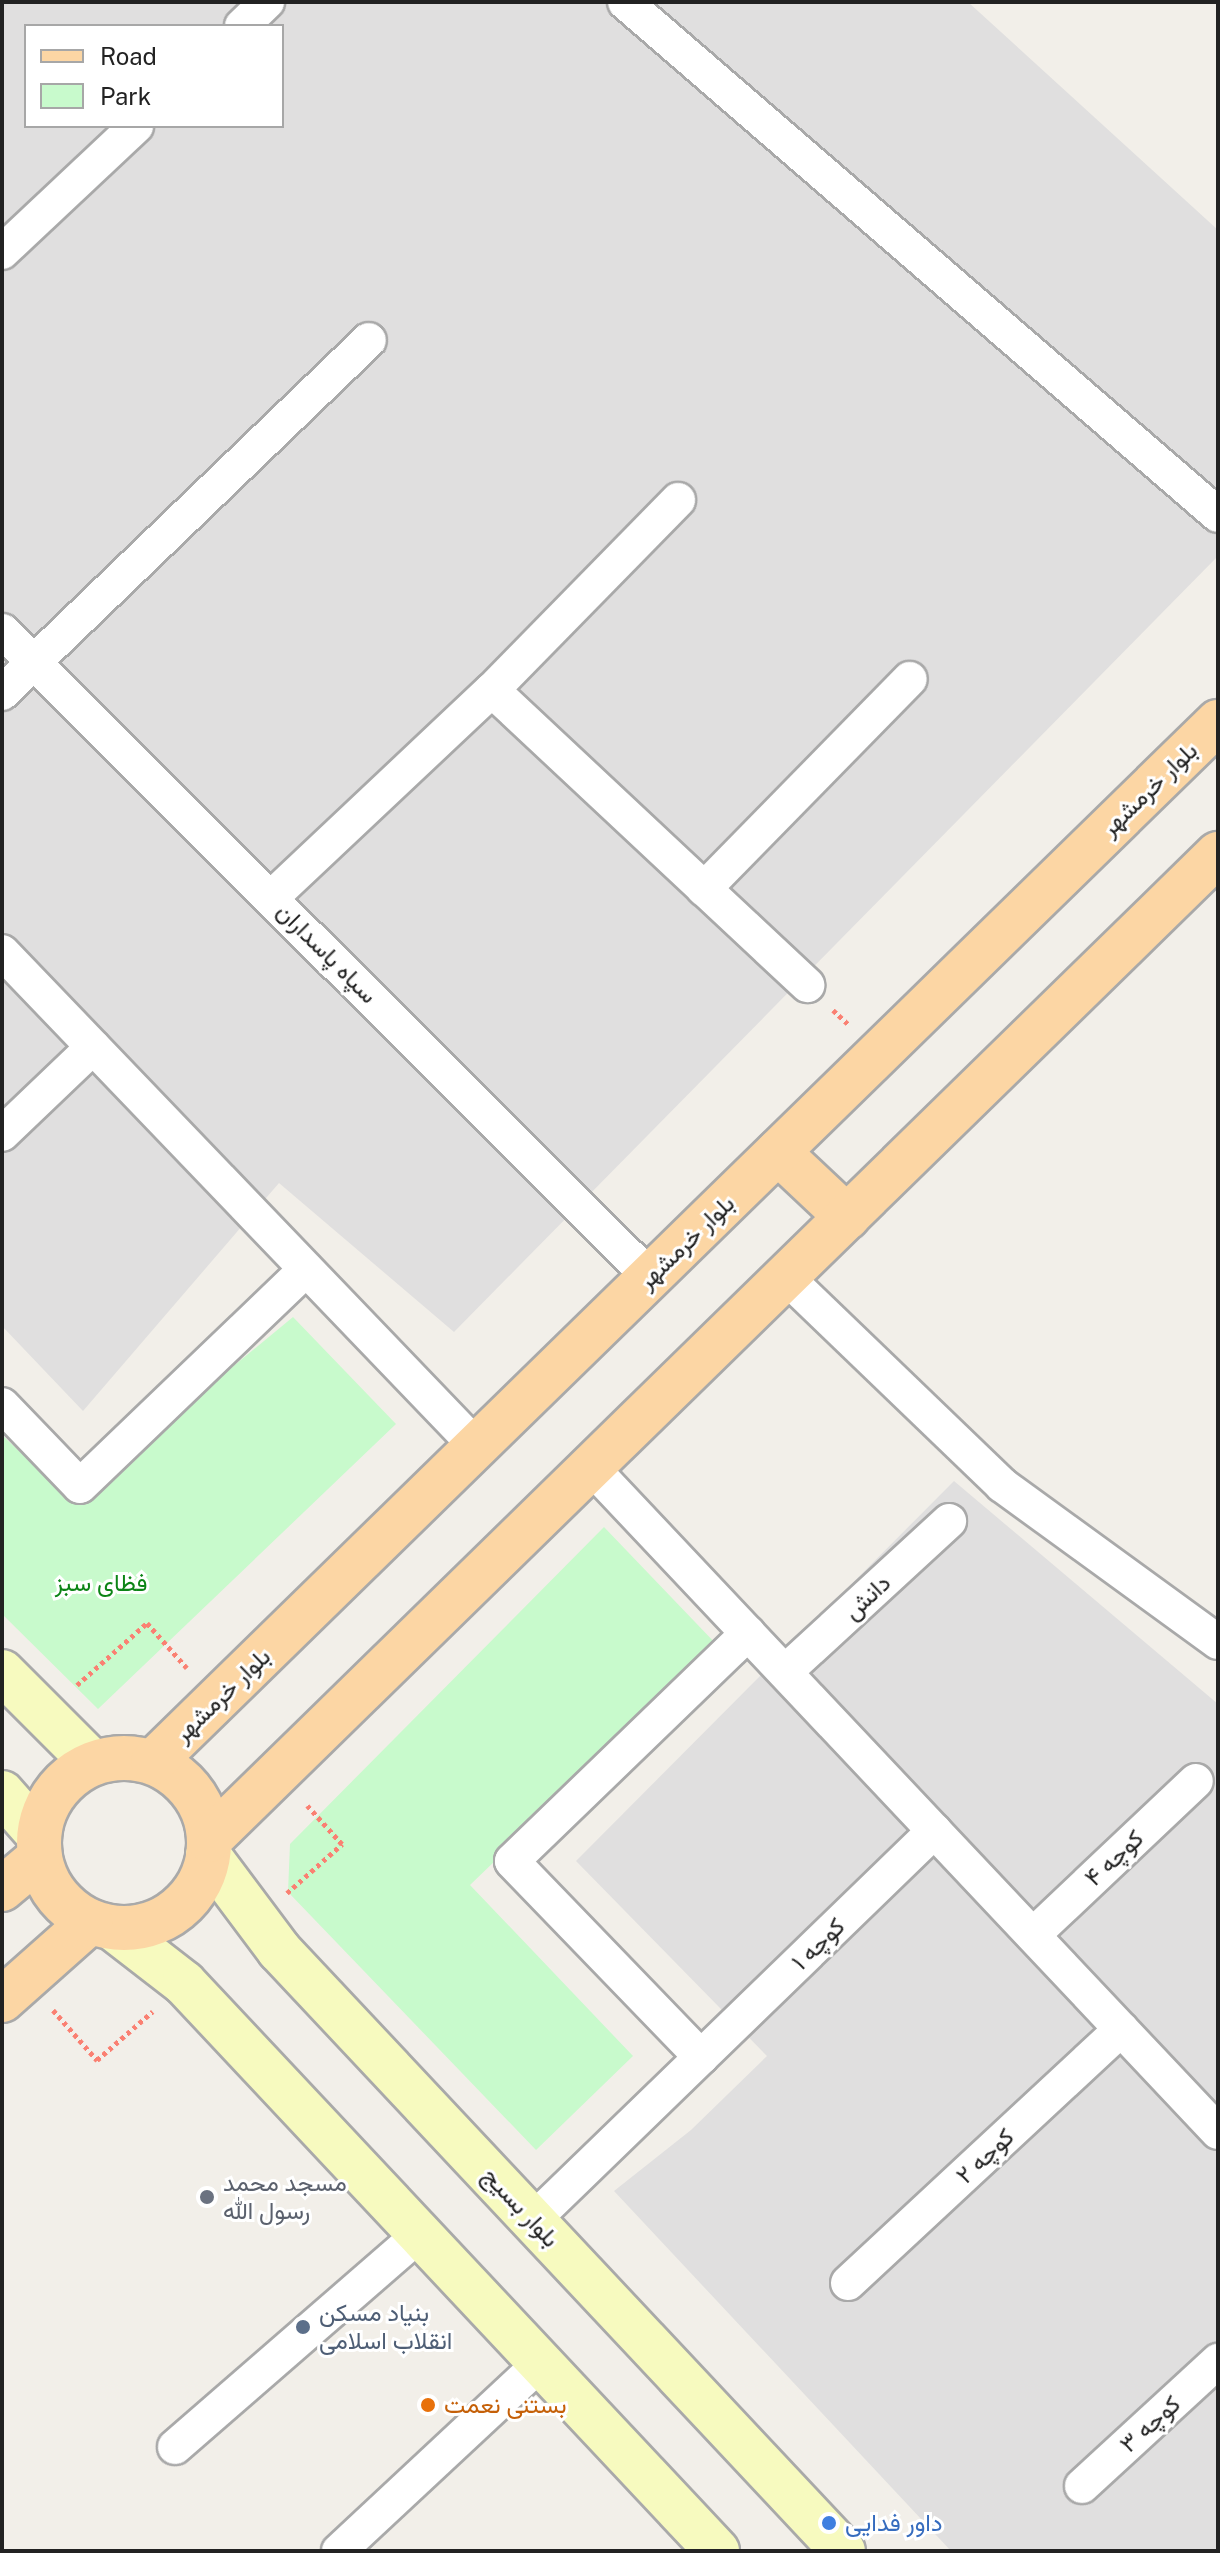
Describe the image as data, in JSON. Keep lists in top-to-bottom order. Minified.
{"streets":{"main road":["بلوار خرمشهر","بلوار بسیج"],"street":["سپاه پاسداران","دانش","کوچه ۴","کوچه ۱","کوچه ۲","کوچه ۳"]},"crossings":[["بلوار خرمشهر","سپاه پاسداران"],["بلوار خرمشهر","بلوار بسیج"],["کوچه ۱","بلوار بسیج"]],"parks":["فظای سبز"],"places":["مسجد محمد رسول الله","بنیاد مسکن انقلاب اسلامی","بستنی نعمت","داور فدایی"],"legend":["Road","Park"]}
